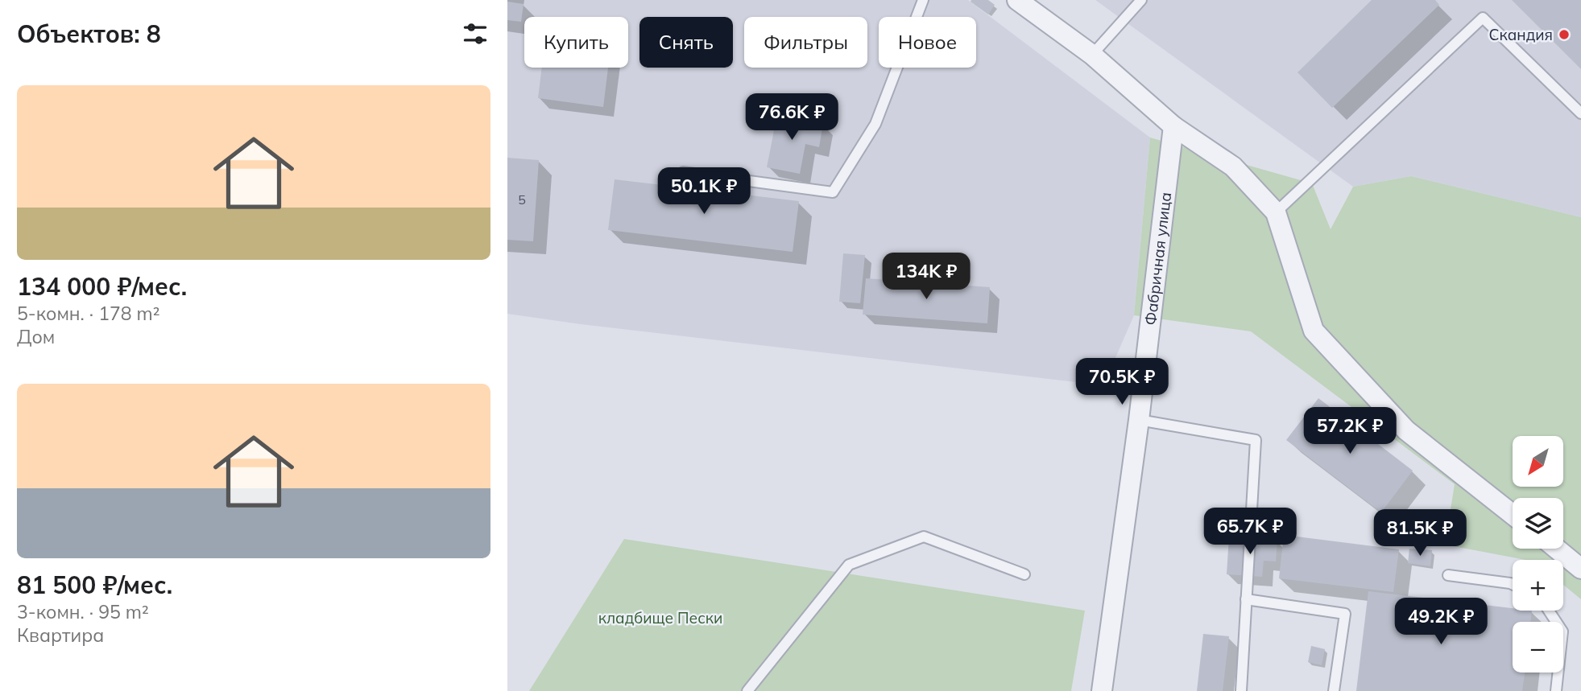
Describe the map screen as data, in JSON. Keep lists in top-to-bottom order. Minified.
{"streets":{"street":["Фабричная улица"]},"parks":["кладбище Пески"],"places":["Скандия"],"house_numbers":["5"],"north":"bottom left","page":{"heading":"Объектов: 8","chip":["Купить","Снять","Фильтры","Новое"],"list":[{"name":"134 000 ₽/мес.","note":"5-комн. · 178 m² · Дом"},{"name":"81 500 ₽/мес.","note":"3-комн. · 95 m² · Квартира"}],"price":["76.6K ₽","50.1K ₽","134K ₽","70.5K ₽","57.2K ₽","65.7K ₽","81.5K ₽","49.2K ₽"],"map_buttons":["+","−"]}}
